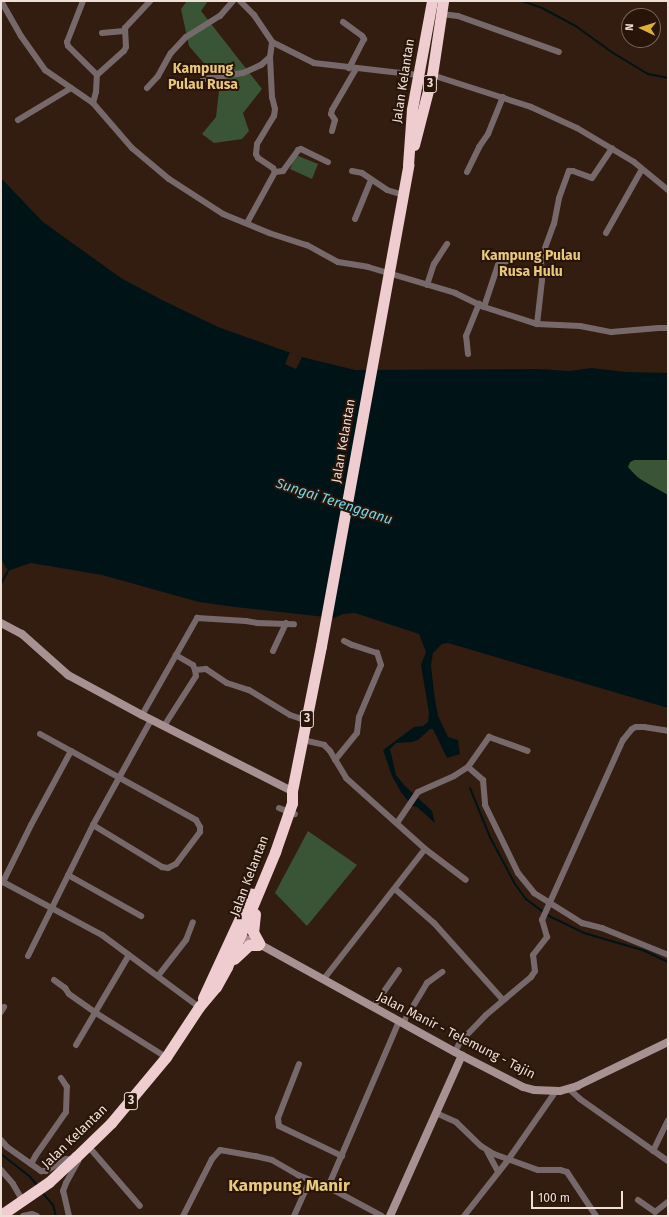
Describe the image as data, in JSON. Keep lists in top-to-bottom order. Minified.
{"streets":{"highway":["Jalan Kelantan","3"],"street":["Jalan Manir - Telemung - Tajin"]},"crossings":[["Jalan Kelantan","Jalan Manir - Telemung - Tajin"]],"districts":["Kampung Pulau Rusa","Kampung Pulau Rusa Hulu","Kampung Manir"],"water":["Sungai Terengganu"],"scale_bar":"100 m","north":"left"}
